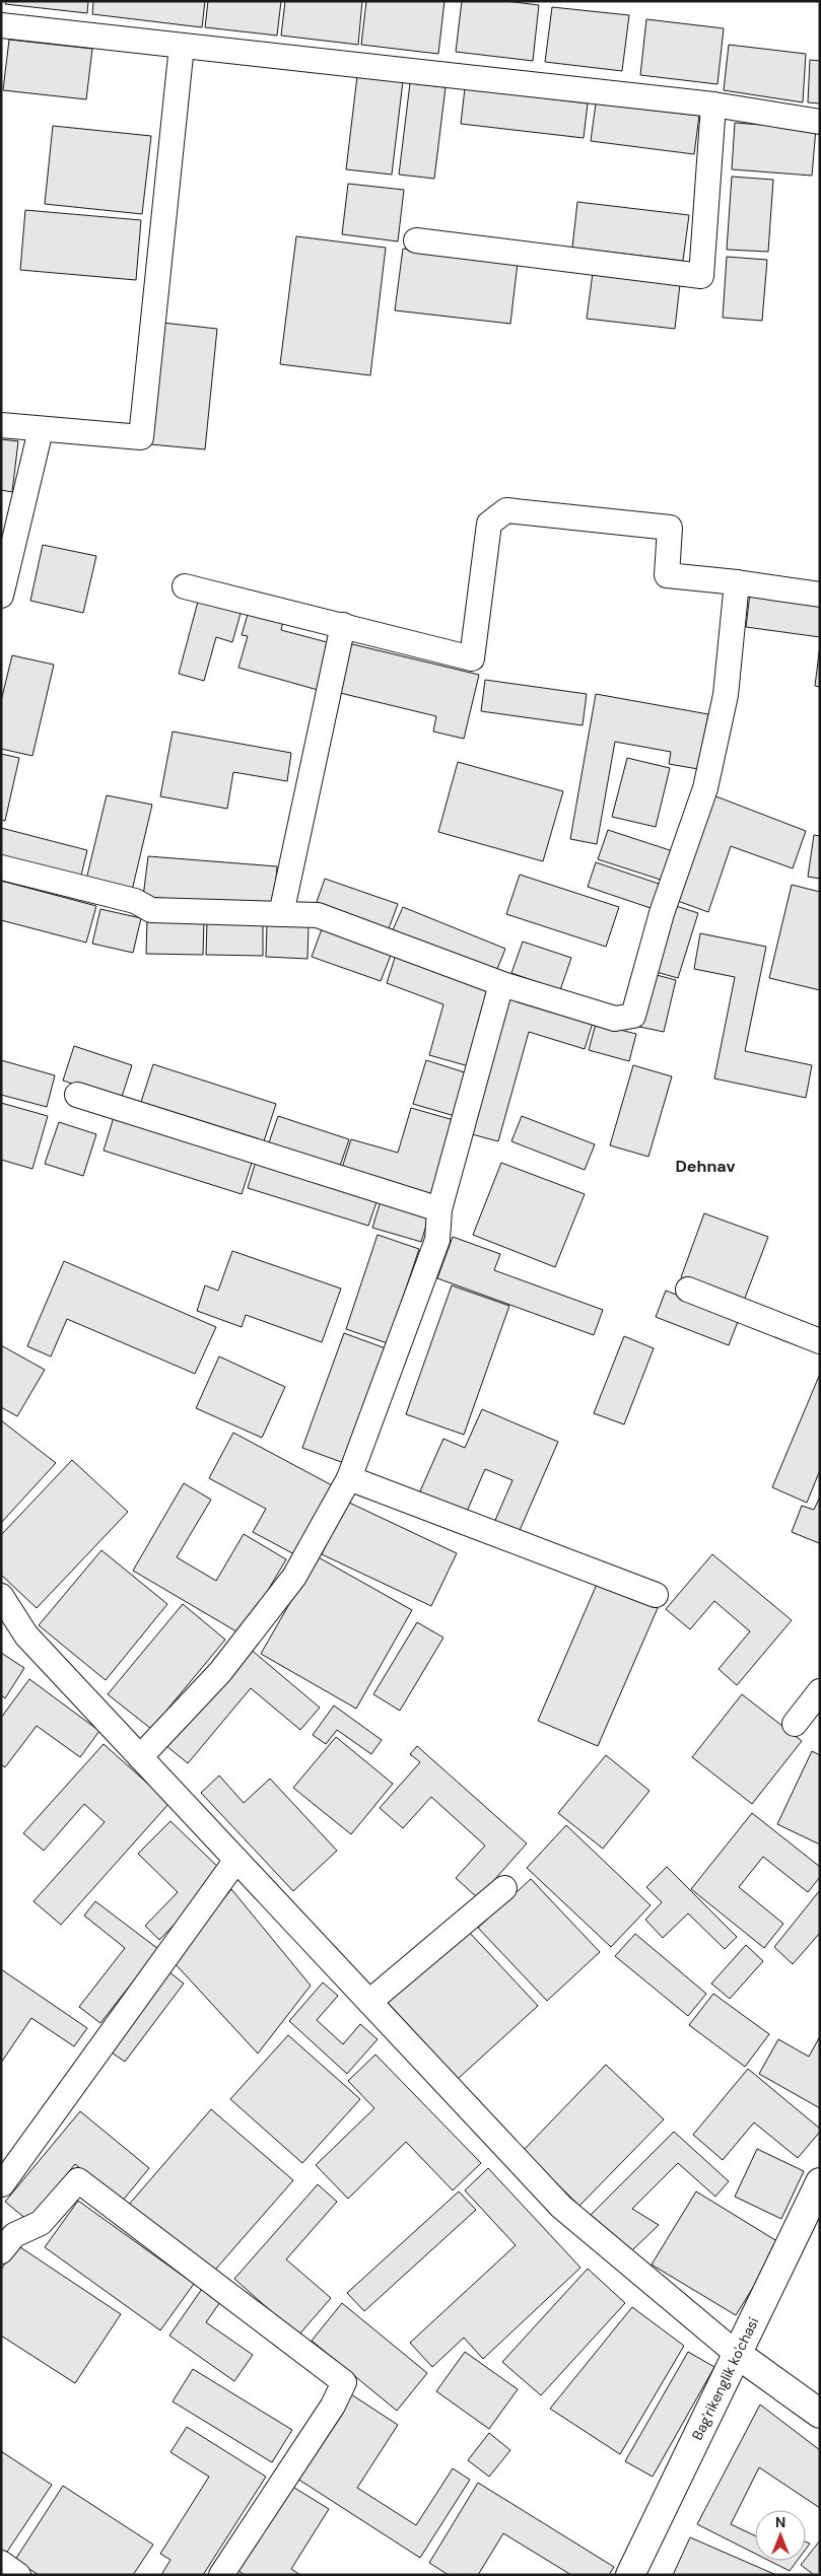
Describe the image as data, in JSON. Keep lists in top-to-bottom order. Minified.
{"streets":{"main road":["Bag'rikenglik ko'chasi"]},"districts":["Dehnav"],"north":"top"}
